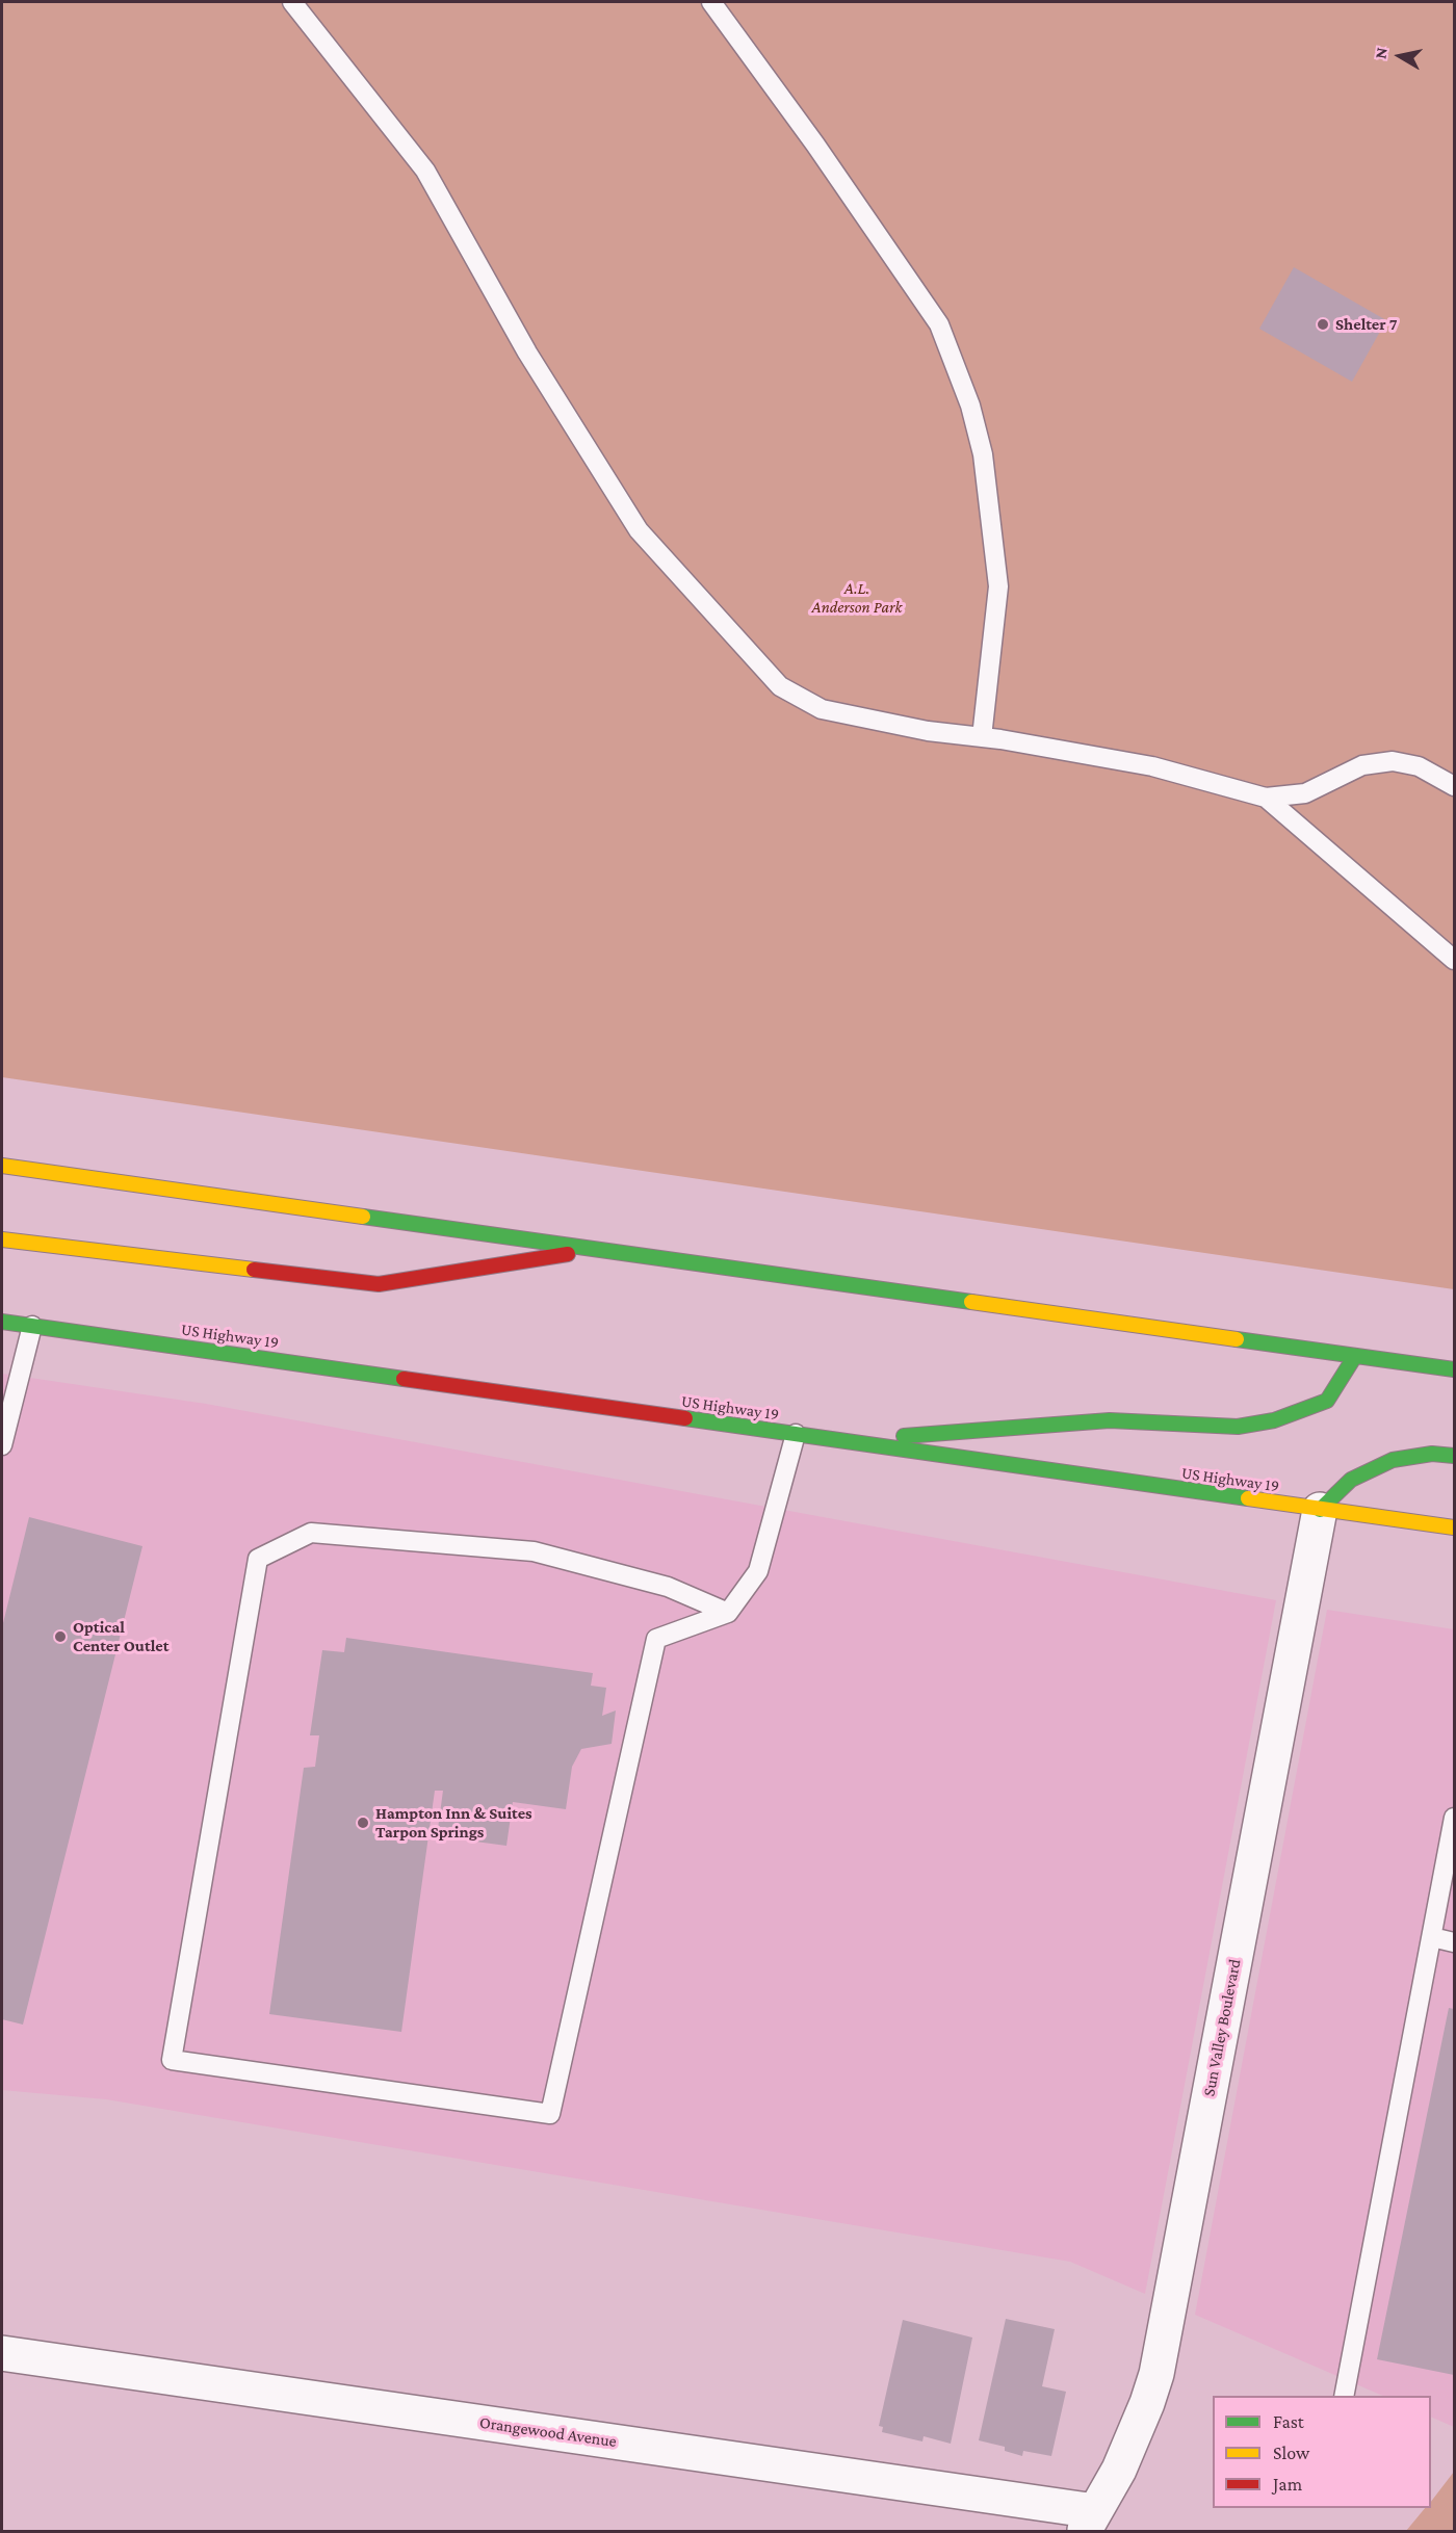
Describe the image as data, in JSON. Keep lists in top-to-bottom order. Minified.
{"streets":{"highway":["US Highway 19"],"street":["Sun Valley Boulevard","Orangewood Avenue"]},"crossings":[["US Highway 19","Sun Valley Boulevard"],["Sun Valley Boulevard","Orangewood Avenue"]],"parks":["A.L. Anderson Park"],"places":["Shelter 7","Optical Center Outlet","Hampton Inn & Suites Tarpon Springs"],"legend":["Fast","Slow","Jam"],"north":"left"}
